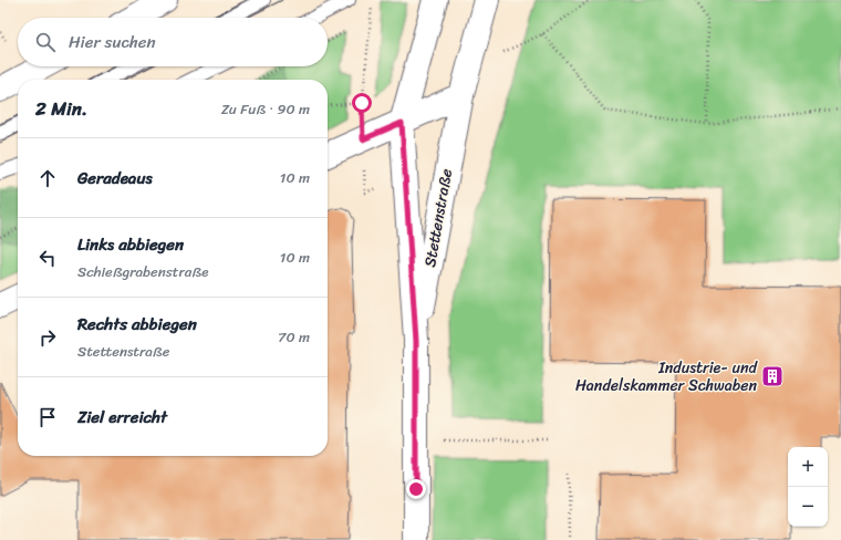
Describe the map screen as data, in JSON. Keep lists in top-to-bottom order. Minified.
{"streets":{"street":["Stettenstraße"]},"places":{"building":["Industrie- und Handelskammer Schwaben"]},"page":{"search":"Hier suchen","heading":["2 Min.","Zu Fuß · 90 m"],"list":[["Geradeaus","10 m"],["Links abbiegen","Schießgrabenstraße","10 m"],["Rechts abbiegen","Stettenstraße","70 m"],"Ziel erreicht"],"map_buttons":["+","−"]}}
